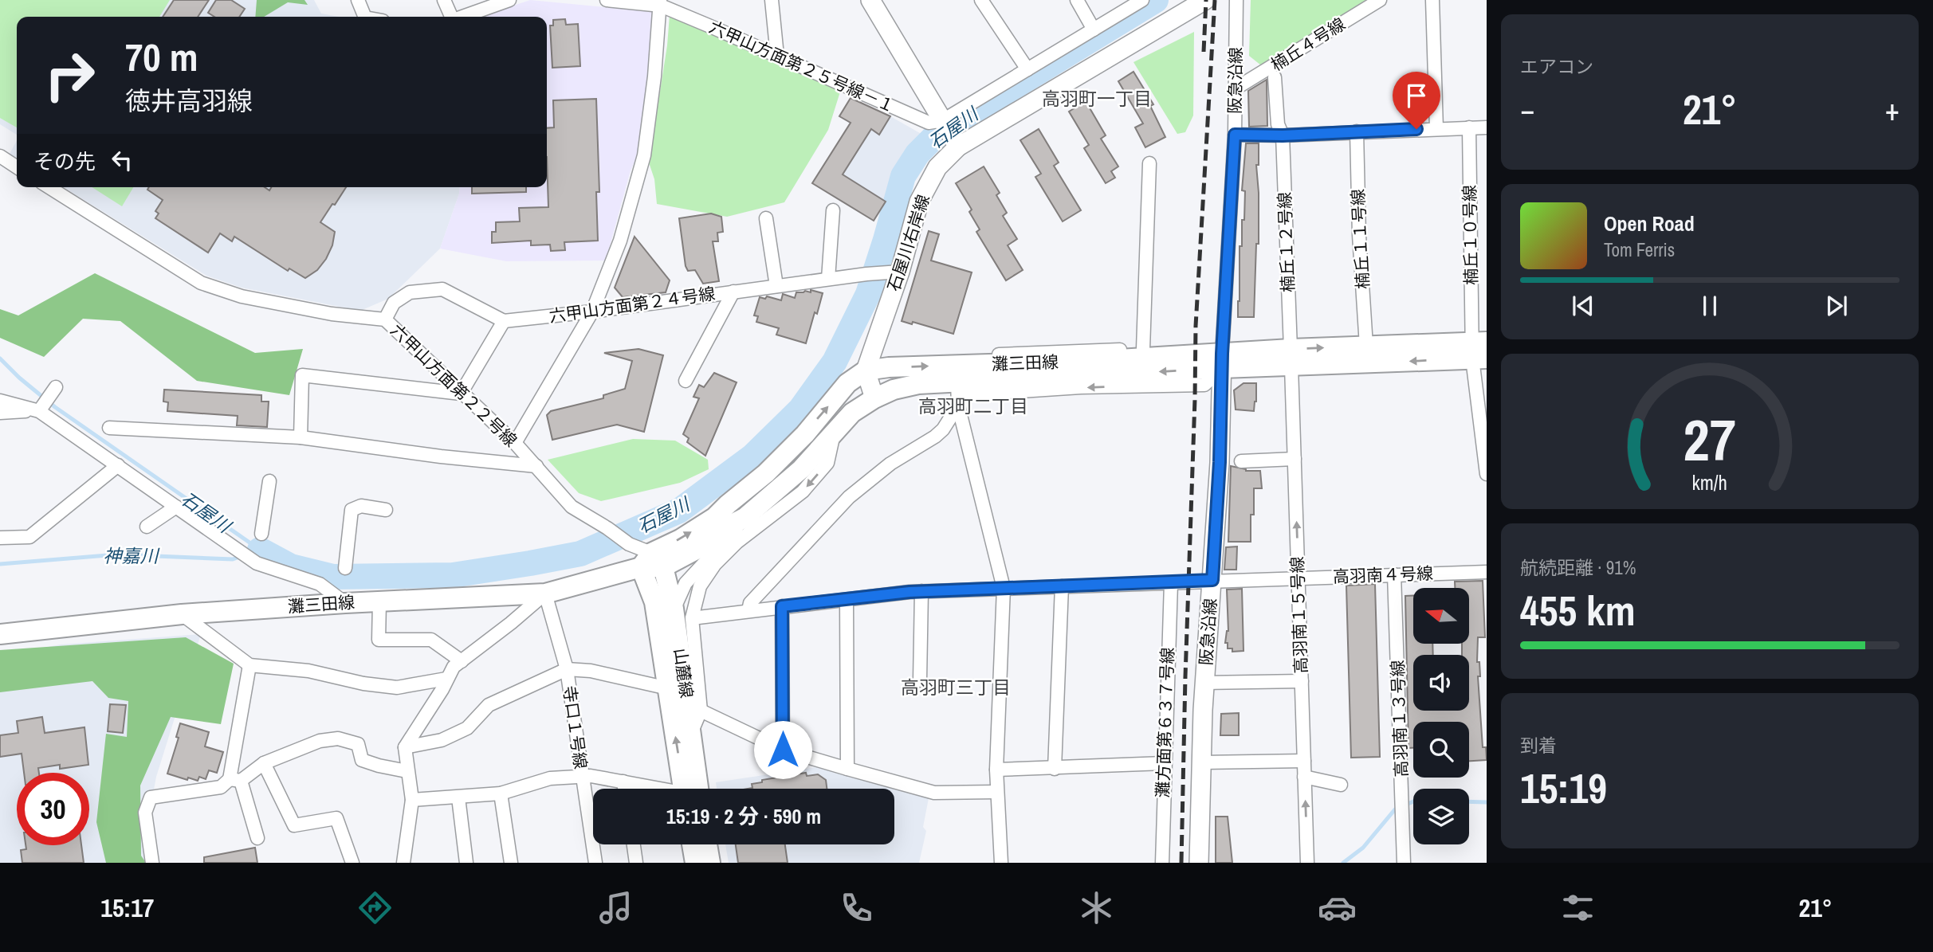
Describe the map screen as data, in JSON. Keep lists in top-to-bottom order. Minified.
{"streets":{"main road":["灘三田線","山麓線"],"street":["楠丘４号線","六甲山方面第２５号線－１","阪急沿線","楠丘１０号線","楠丘１１号線","楠丘１２号線","石屋川右岸線","六甲山方面第２４号線","六甲山方面第２２号線","高羽南４号線","高羽南１５号線","高羽南１３号線","灘方面第６３７号線","寺口１号線"]},"crossings":[["楠丘４号線","阪急沿線"],["阪急沿線","灘三田線"],["阪急沿線","高羽南４号線"],["楠丘１０号線","灘三田線"],["楠丘１１号線","灘三田線"],["楠丘１２号線","灘三田線"],["楠丘１２号線","高羽南１５号線"],["石屋川右岸線","六甲山方面第２４号線"],["石屋川右岸線","灘三田線"],["灘三田線","六甲山方面第２２号線"],["灘三田線","高羽南１５号線"],["灘三田線","山麓線"],["灘三田線","寺口１号線"],["六甲山方面第２２号線","山麓線"],["高羽南４号線","高羽南１５号線"],["高羽南４号線","高羽南１３号線"],["高羽南４号線","灘方面第６３７号線"]],"one_way":["高羽南１５号線"],"districts":["高羽町一丁目","高羽町二丁目","高羽町三丁目"],"water":["石屋川","神嘉川"],"north":"left","page":{"tile":["エアコン",["航続距離 · 91%","455 km"],["到着","15:19"]],"turn":["70 m","徳井高羽線"],"heat":["−","21°","+"],"then":"その先","song":["Open Road","Tom Ferris"],"limit":"30","trip":"15:19 · 2 分 · 590 m","tabs":["15:17","21°"],"gauge":["27","km/h"]}}
